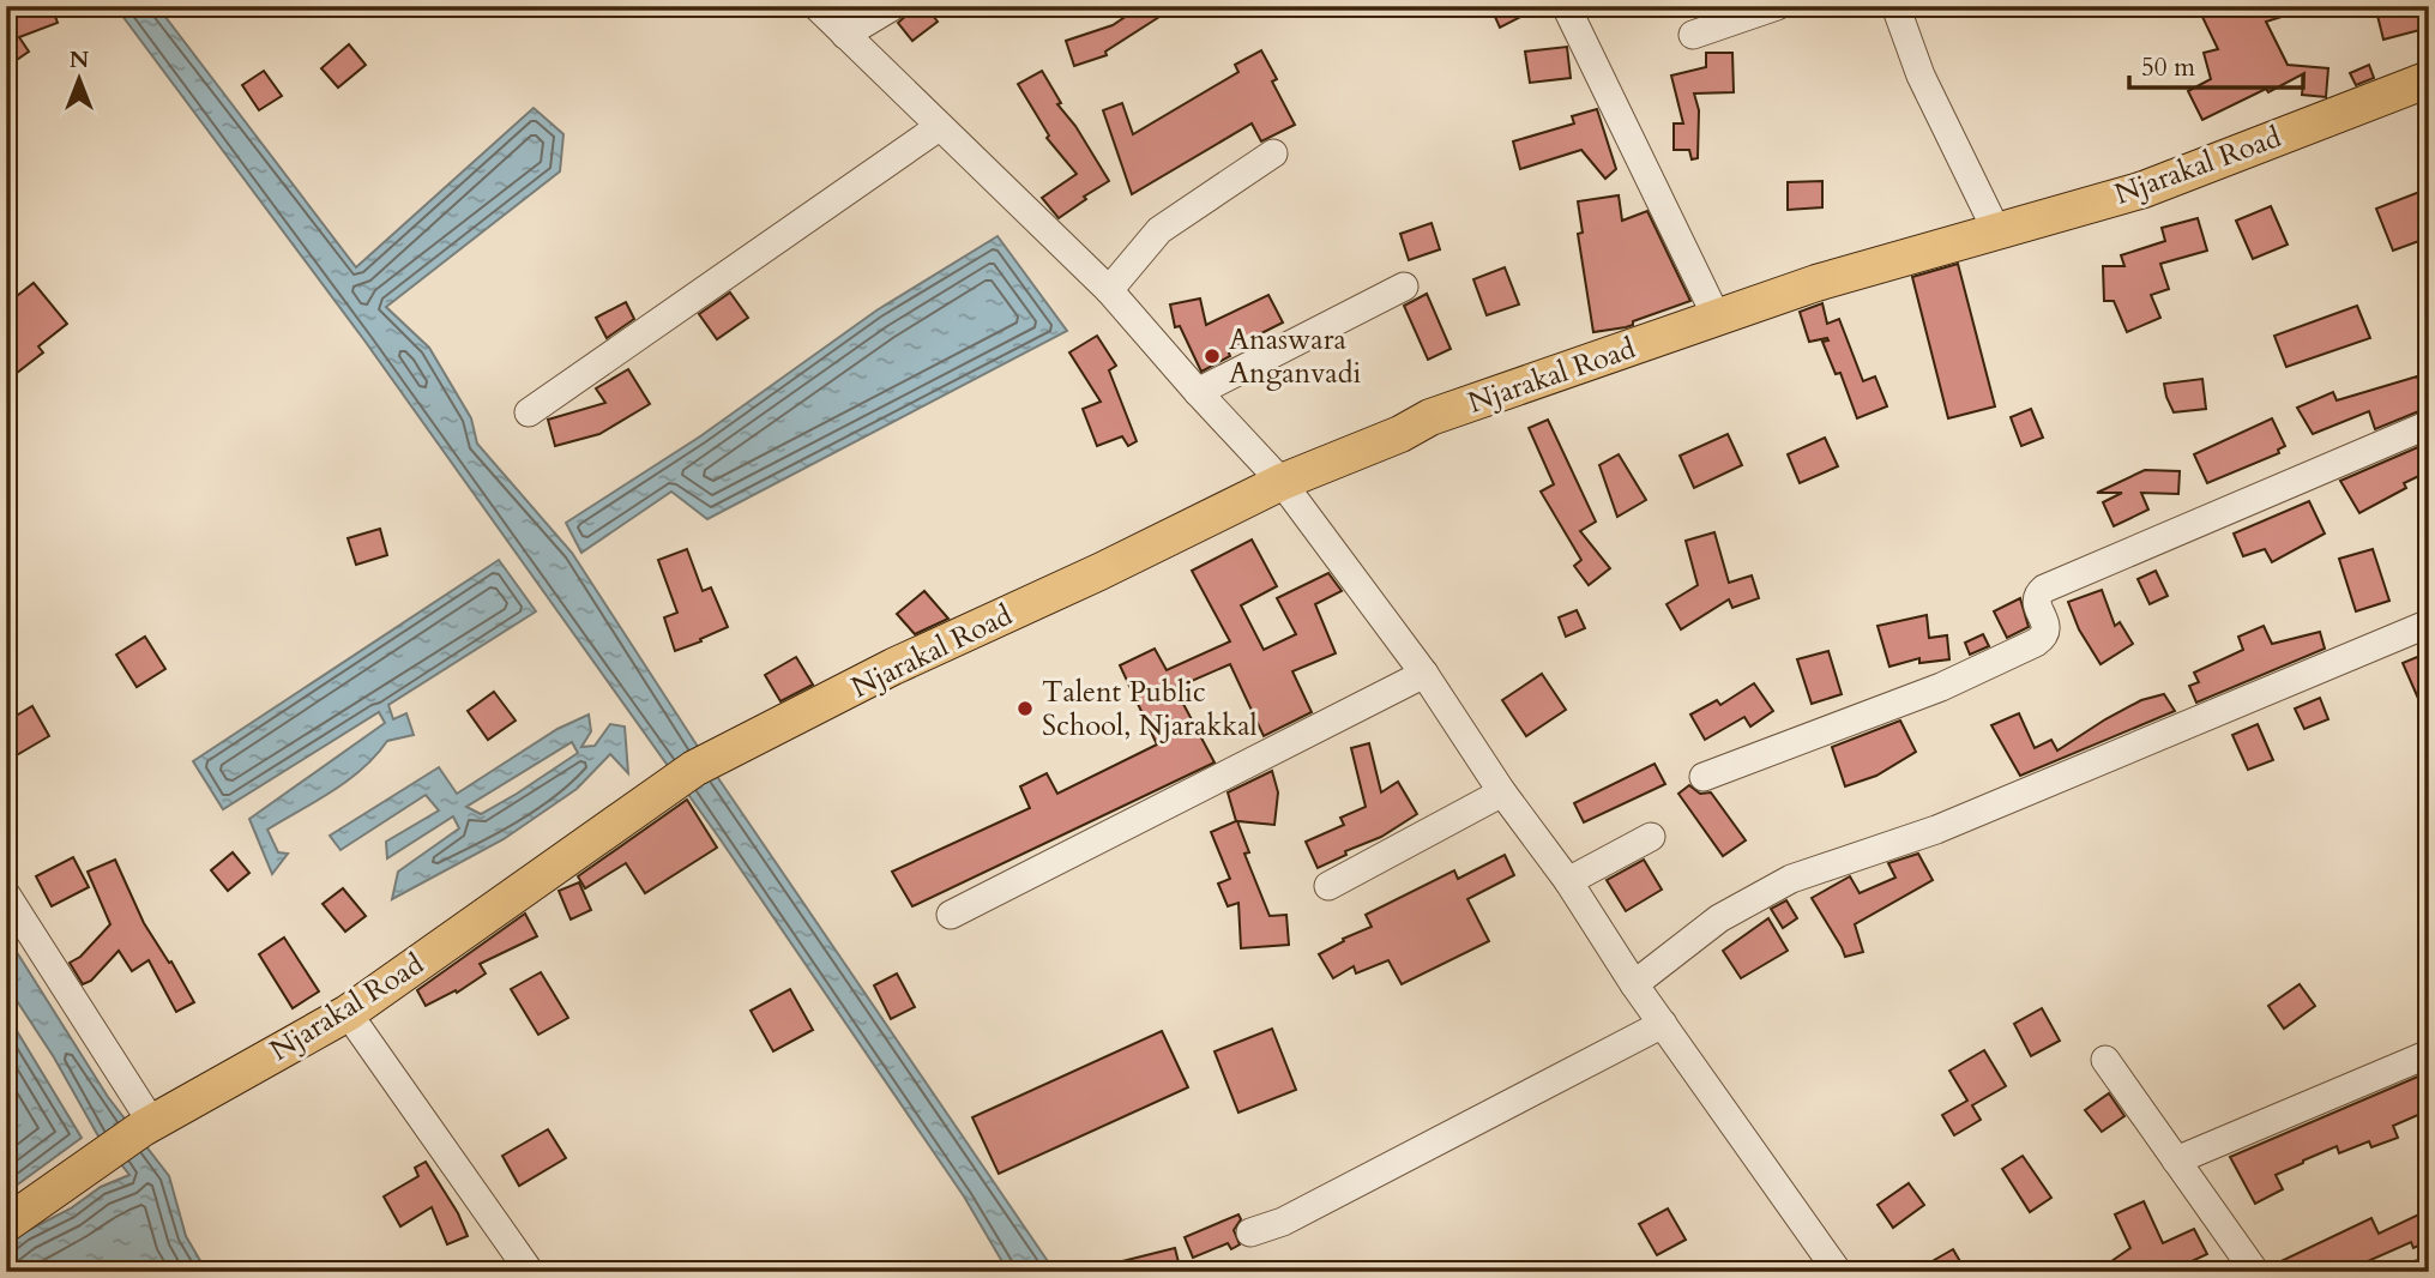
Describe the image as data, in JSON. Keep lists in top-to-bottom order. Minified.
{"streets":{"main road":["Njarakal Road"]},"places":["Anaswara Anganvadi","Talent Public School, Njarakkal"],"scale_bar":"50 m","north":"top"}
